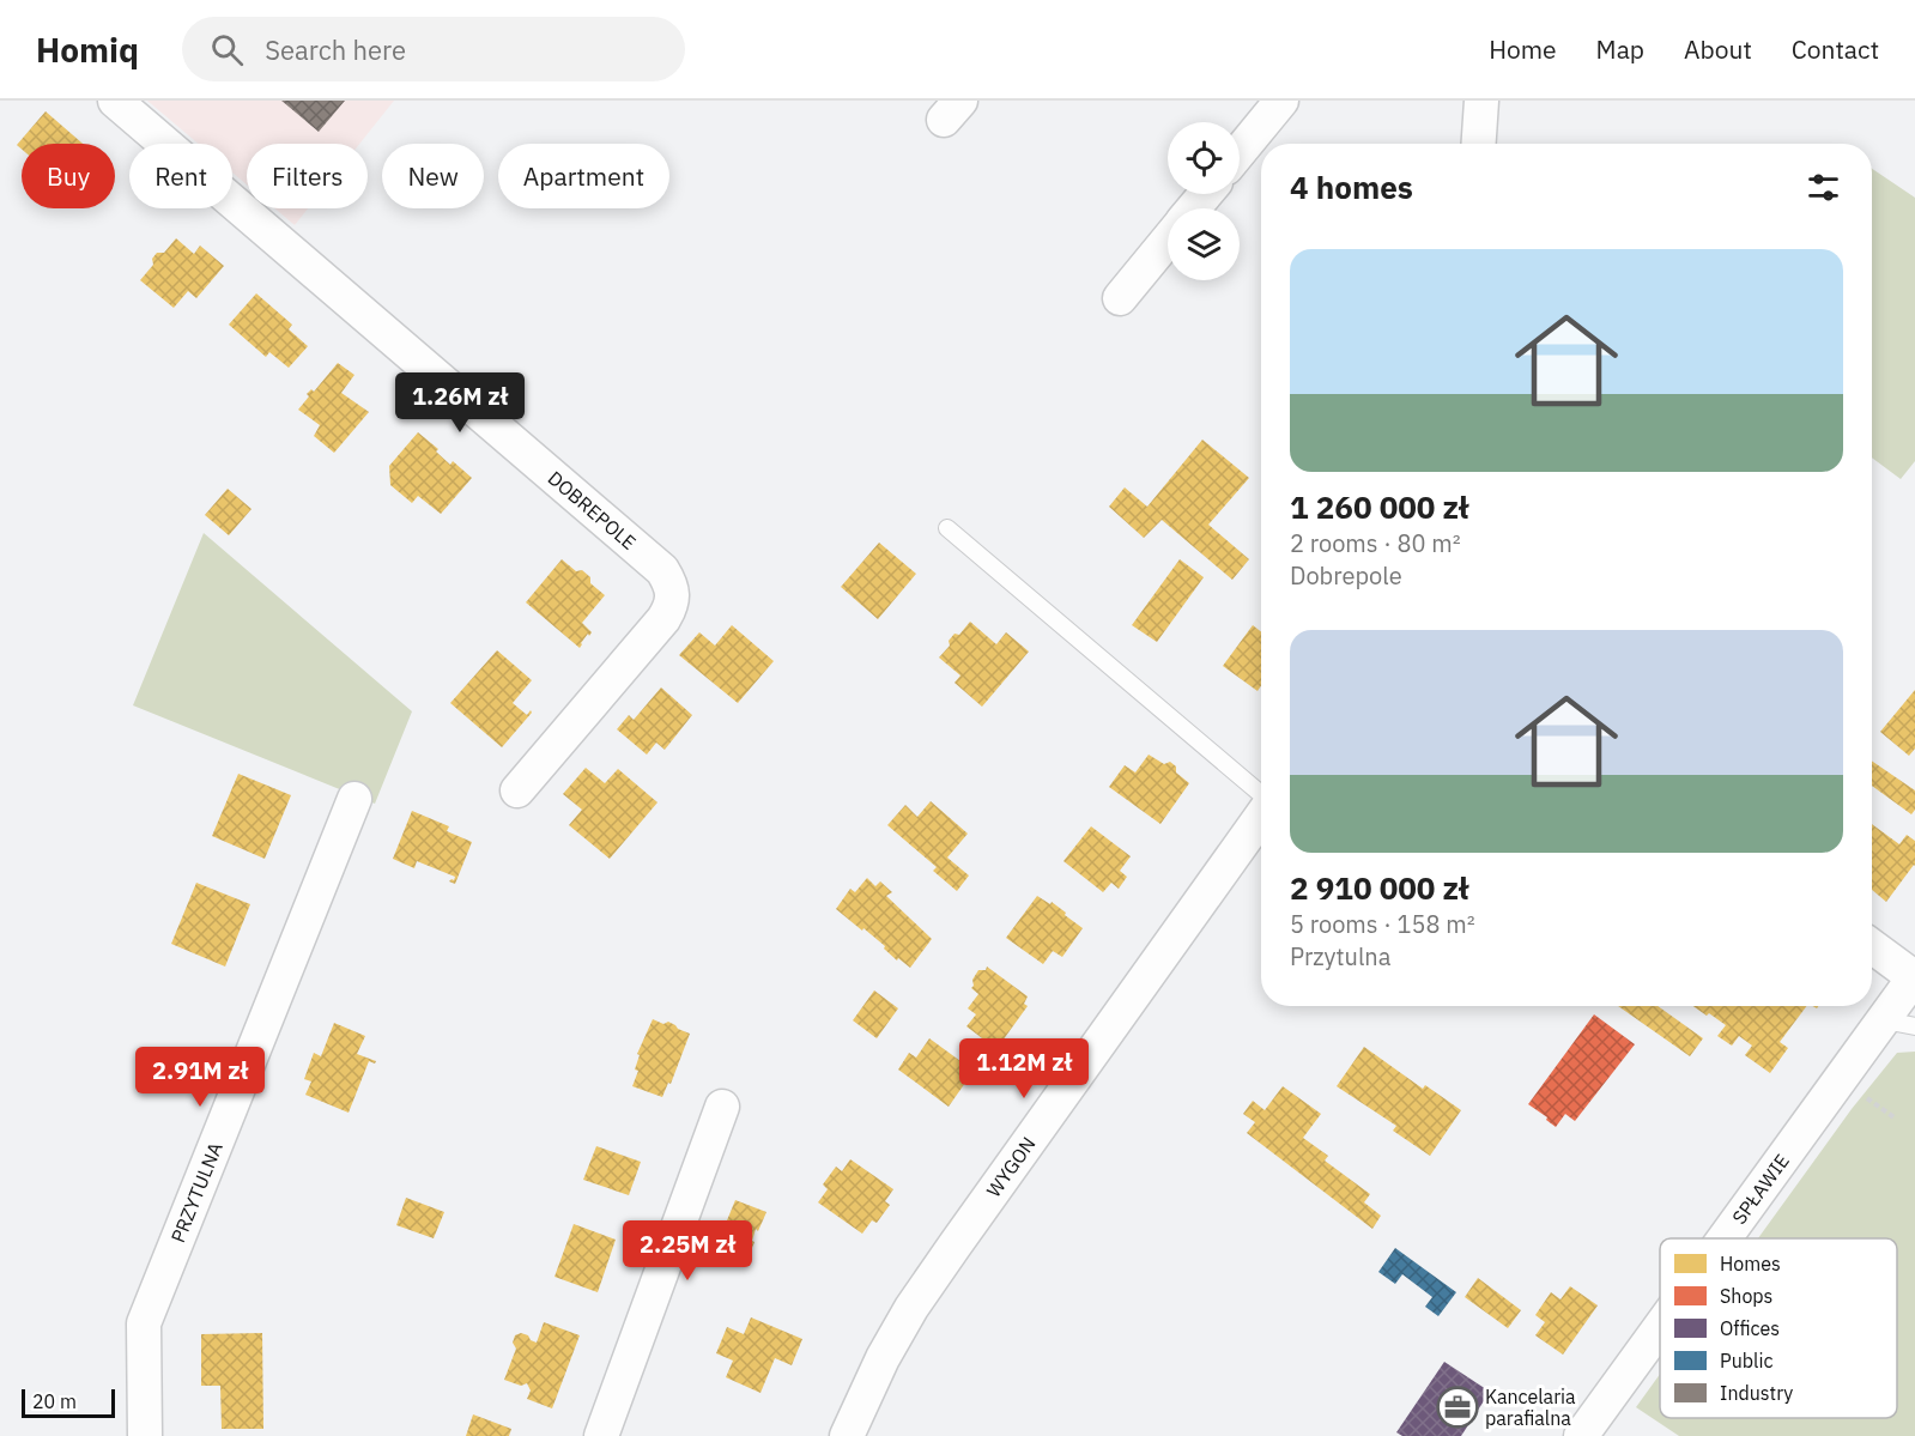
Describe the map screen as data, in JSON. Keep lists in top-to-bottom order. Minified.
{"streets":{"street":["DOBREPOLE","WYGON","SPŁAWIE","PRZYTULNA"]},"places":{"office":["Kancelaria parafialna"]},"legend":["Homes","Shops","Offices","Public","Industry"],"scale_bar":"20 m","page":{"header":"Homiq","search":"Search here","nav":["Home","Map","About","Contact"],"chip":["Buy","Rent","Filters","New","Apartment"],"heading":"4 homes","list":[{"name":"1 260 000 zł","note":"2 rooms · 80 m² · Dobrepole"},{"name":"2 910 000 zł","note":"5 rooms · 158 m² · Przytulna"}],"price":["1.26M zł","1.12M zł","2.91M zł","2.25M zł"],"scale":"20 m"}}
